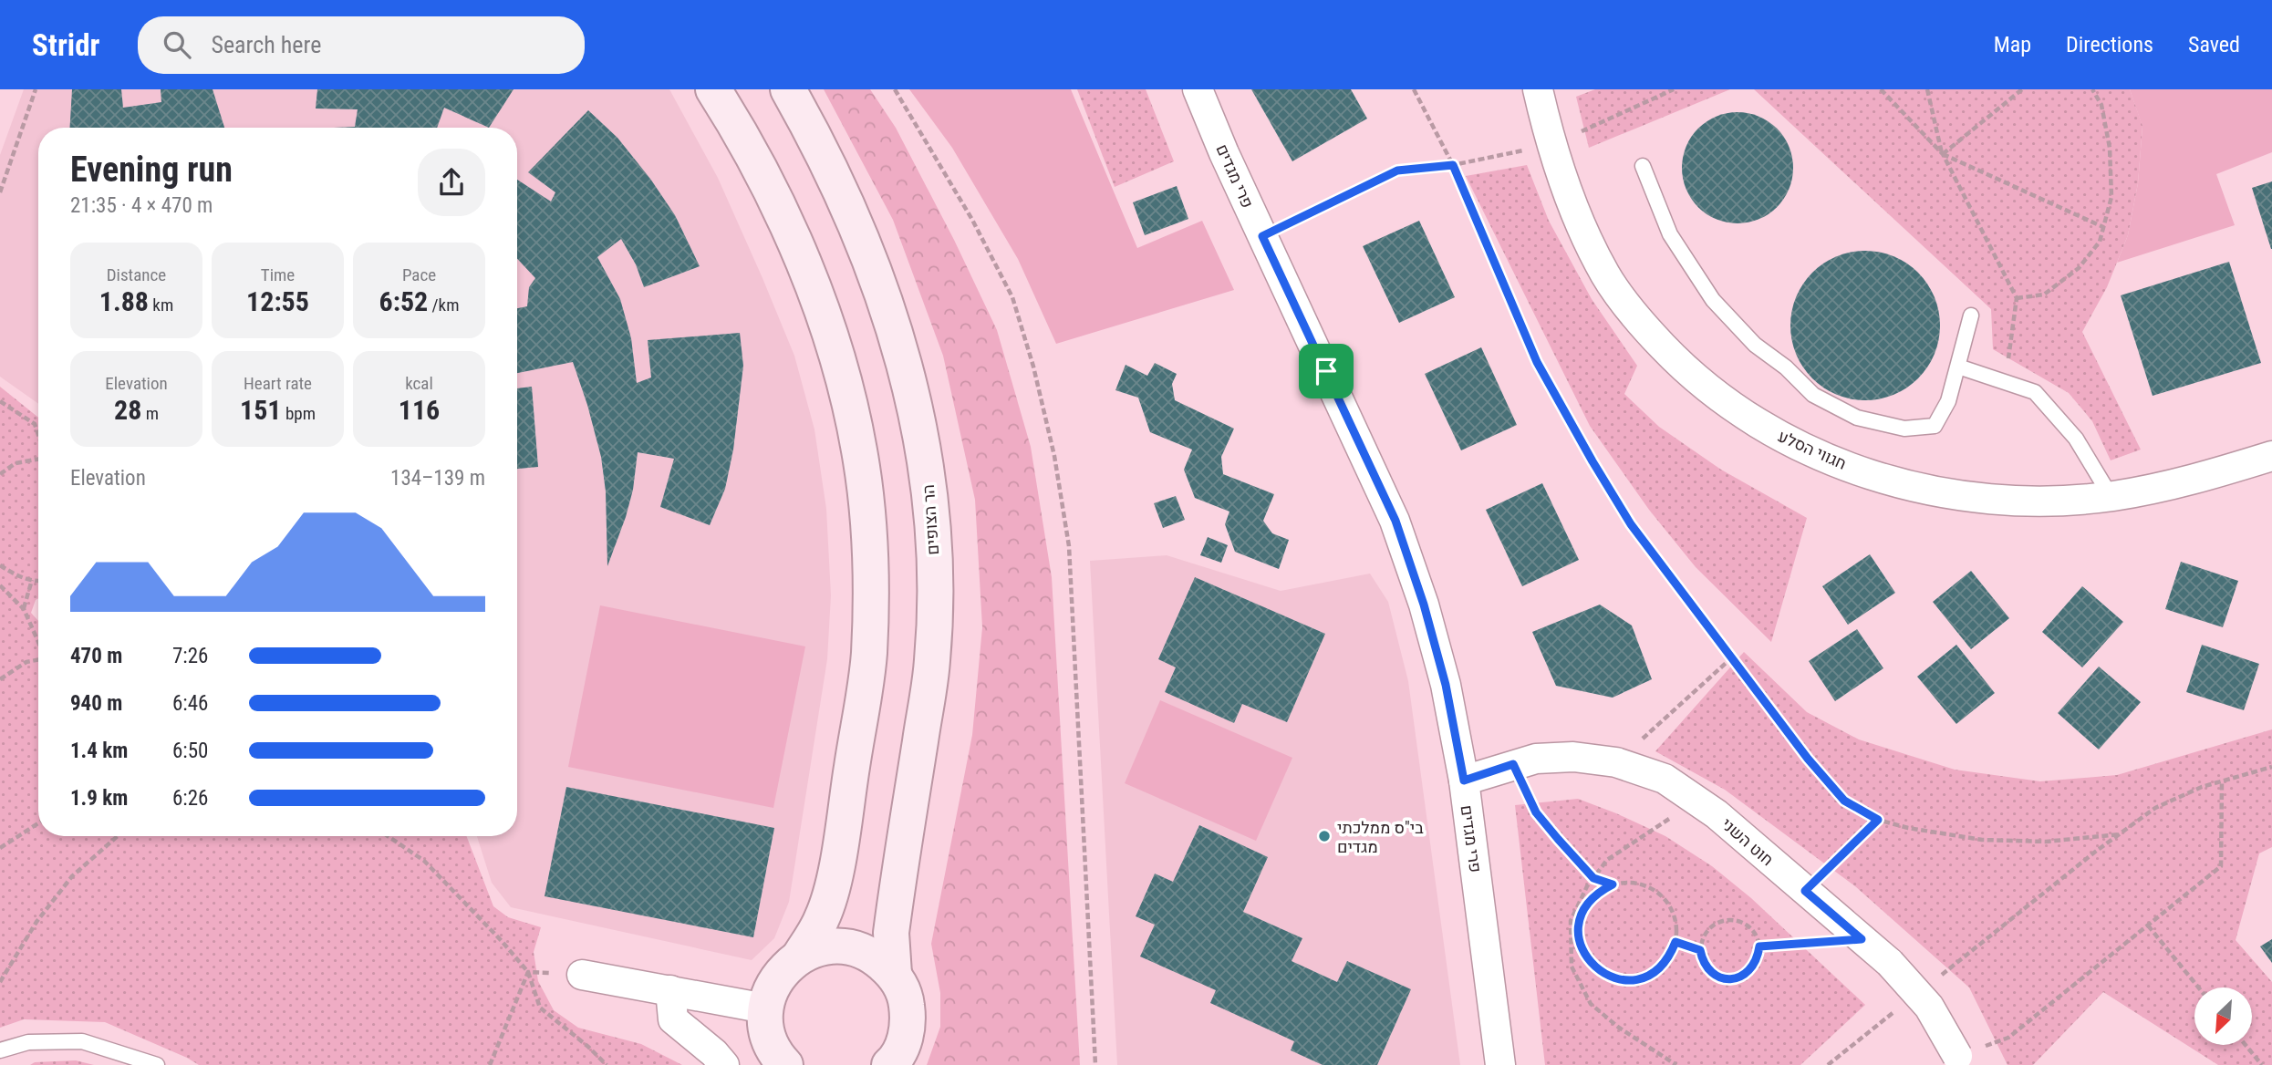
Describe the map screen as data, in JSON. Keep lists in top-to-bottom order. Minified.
{"streets":{"main road":["הר הצופים"],"street":["פרי מגדים","חגווי הסלע","חוט השני"]},"crossings":[["פרי מגדים","חוט השני"]],"places":["בי\"ס ממלכתי מגדים"],"north":"bottom left","page":{"header":"Stridr","search":"Search here","nav":["Map","Directions","Saved"],"heading":["Evening run","21:35 · 4 × 470 m"],"stats":[["Distance","1.88 km"],["Time","12:55"],["Pace","6:52 /km"],["Elevation","28 m"],["Heart rate","151 bpm"],["kcal","116"]],"chart":["Elevation","134–139 m"],"list":[{"name":"470 m","note":"7:26"},{"name":"940 m","note":"6:46"},{"name":"1.4 km","note":"6:50"},{"name":"1.9 km","note":"6:26"}]}}
